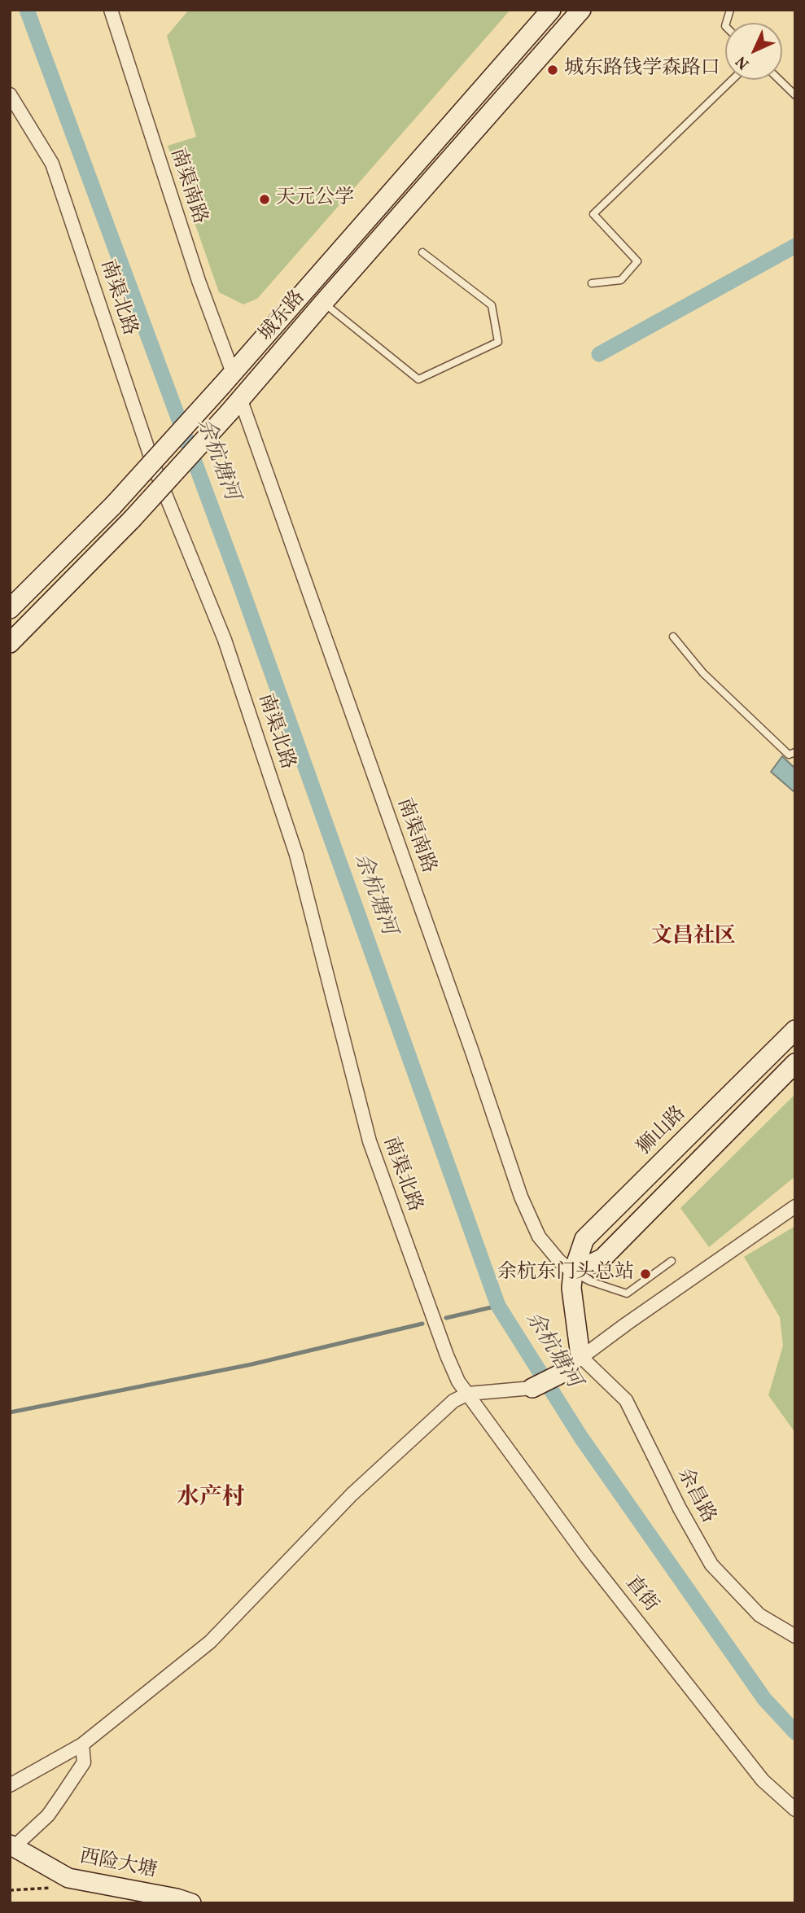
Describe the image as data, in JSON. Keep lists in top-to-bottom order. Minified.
{"streets":{"street":["南渠南路","南渠北路","城东路","狮山路","余昌路","直街","西险大塘"]},"crossings":[["南渠南路","城东路"],["南渠南路","狮山路"],["南渠北路","直街"],["狮山路","余昌路"]],"districts":["文昌社区","水产村"],"water":["余杭塘河"],"places":["城东路钱学森路口","天元公学","余杭东门头总站"],"north":"bottom left"}
